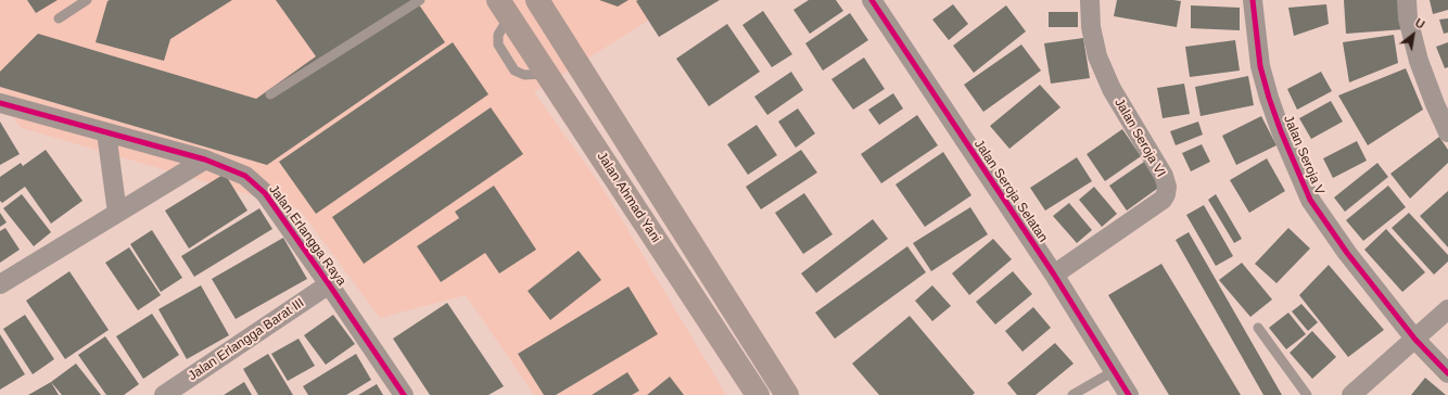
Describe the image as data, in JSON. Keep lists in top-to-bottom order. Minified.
{"streets":{"main road":["Jalan Ahmad Yani"],"street":["Jalan Seroja VI","Jalan Seroja V","Jalan Seroja Selatan","Jalan Erlangga Raya","Jalan Erlangga Barat III"]},"crossings":[["Jalan Seroja VI","Jalan Seroja Selatan"],["Jalan Erlangga Raya","Jalan Erlangga Barat III"]],"north":"top right"}
